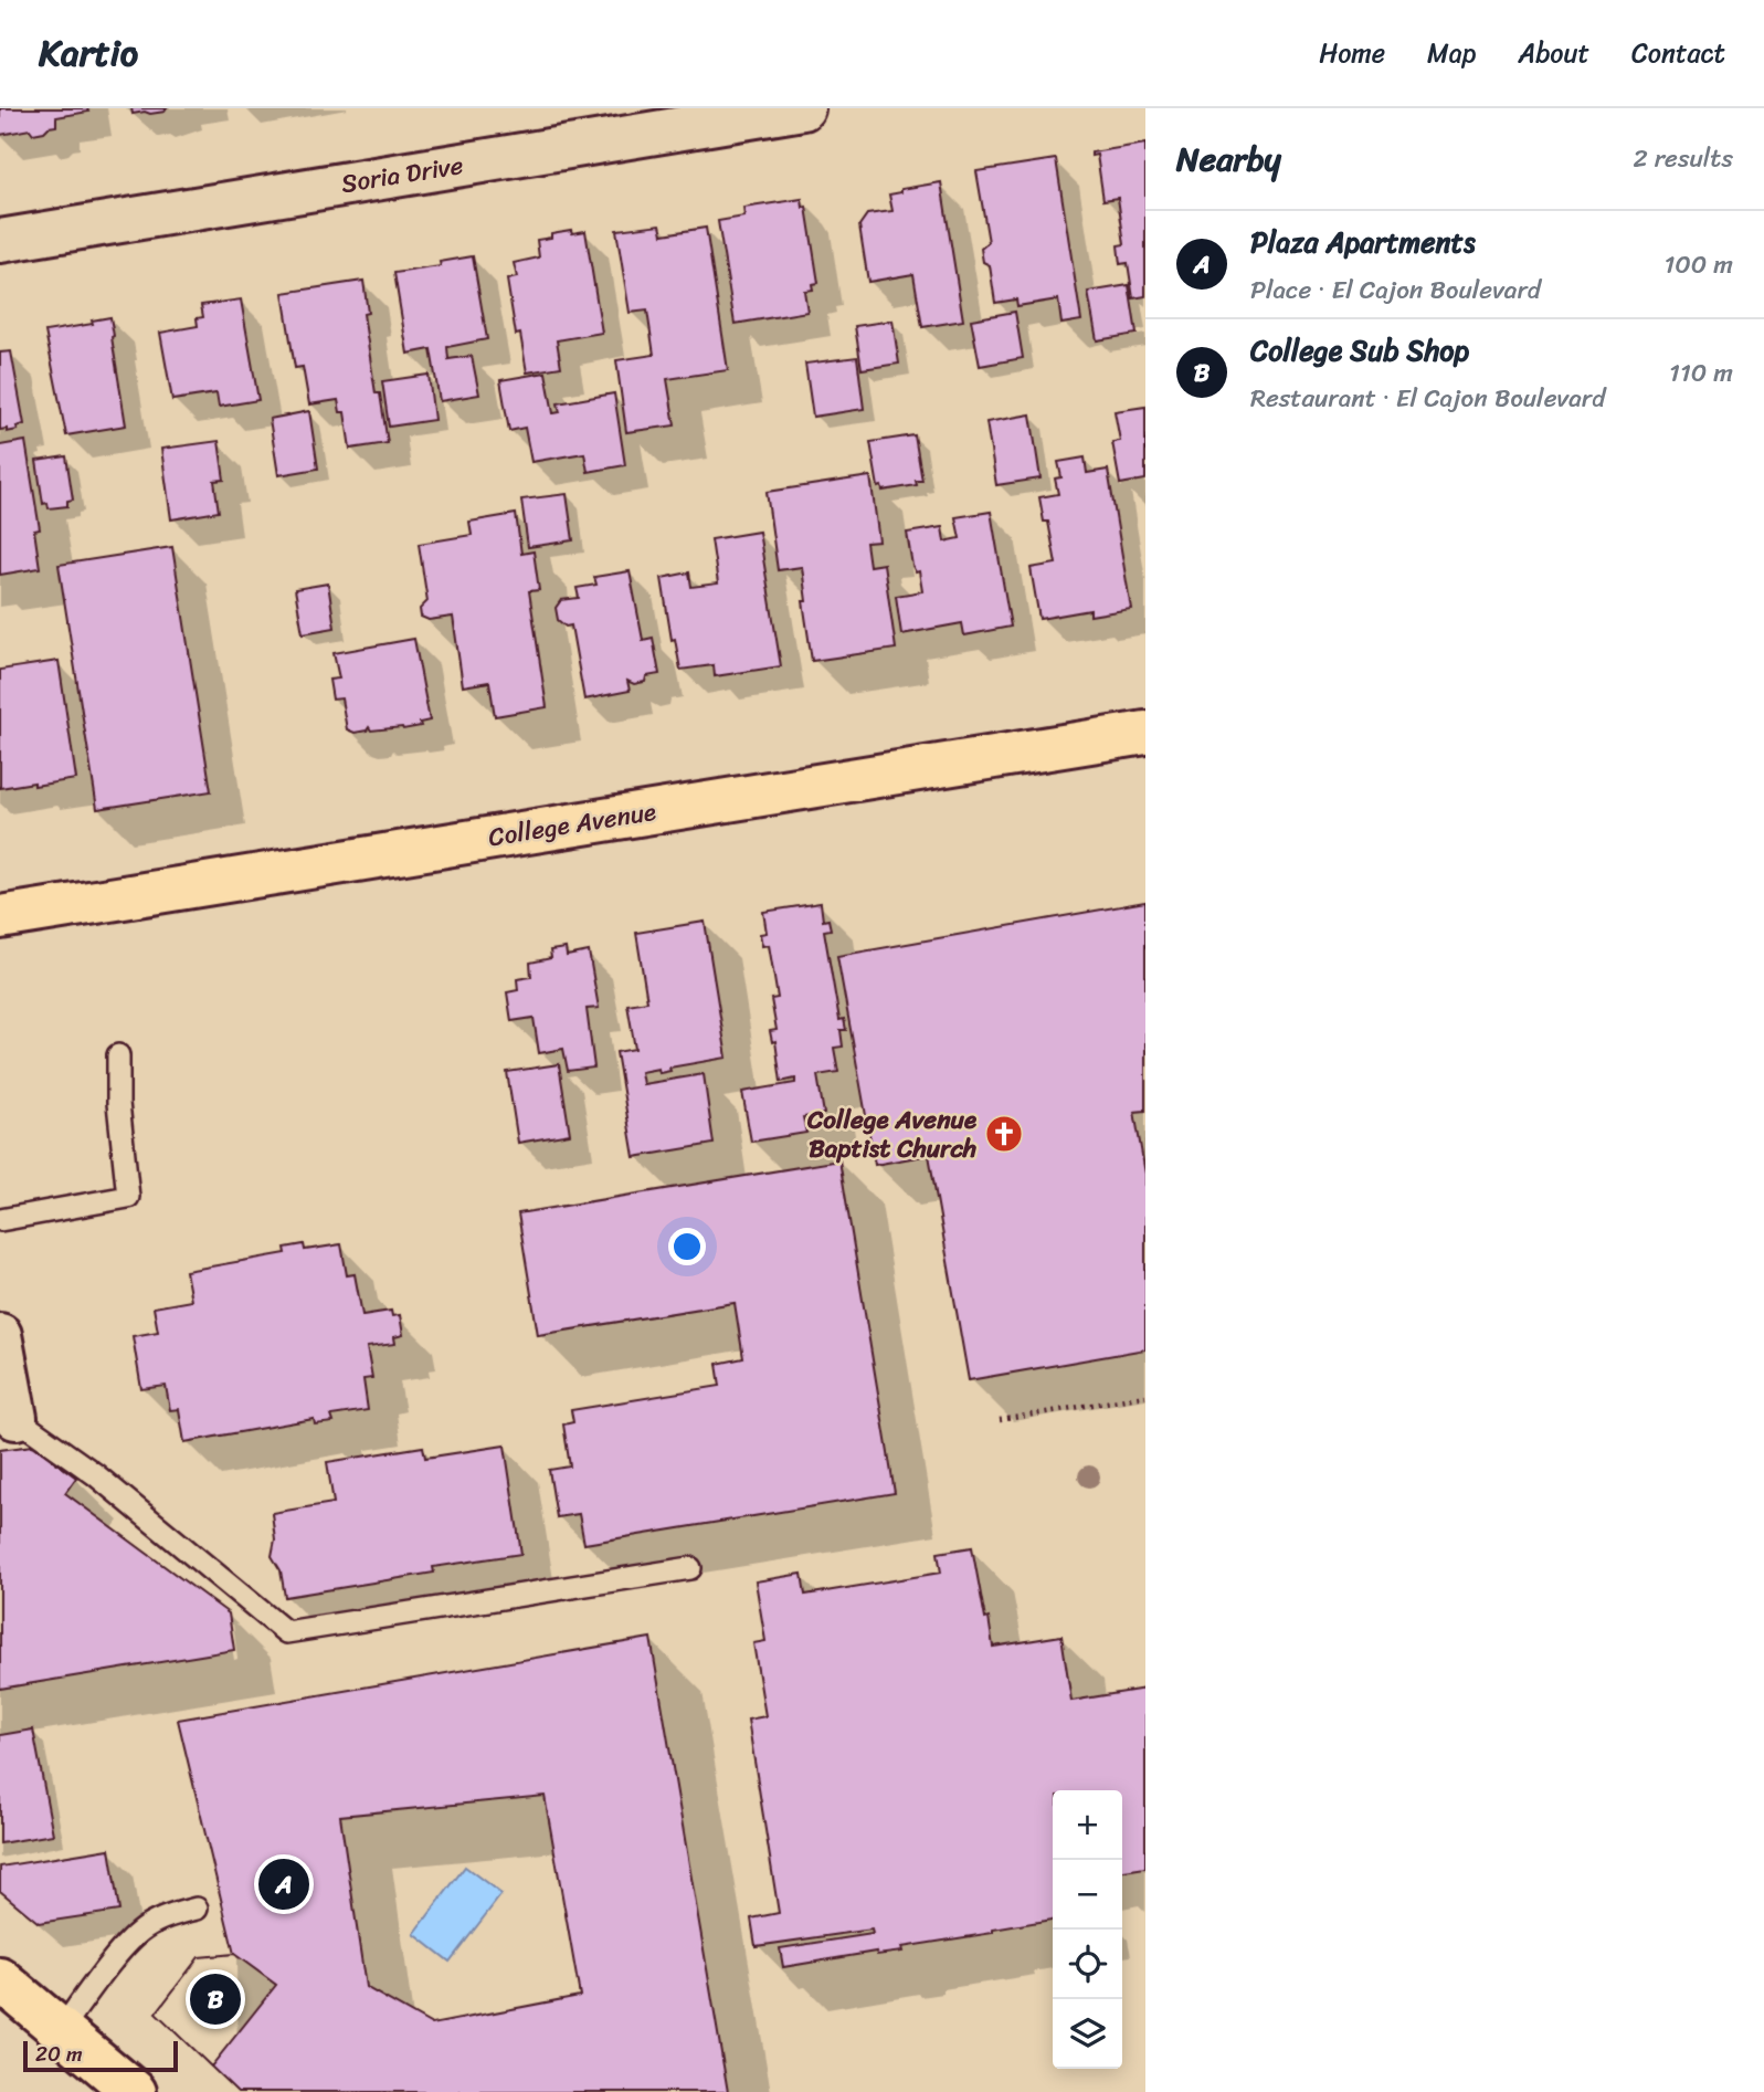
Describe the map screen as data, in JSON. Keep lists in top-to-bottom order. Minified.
{"streets":{"main road":["College Avenue"],"street":["Soria Drive"]},"places":{"church":["College Avenue Baptist Church"]},"scale_bar":"20 m","page":{"header":"Kartio","nav":["Home","Map","About","Contact"],"heading":["Nearby","2 results"],"list":[{"mark":"A","name":"Plaza Apartments","note":"Place · El Cajon Boulevard","value":"100 m"},{"mark":"B","name":"College Sub Shop","note":"Restaurant · El Cajon Boulevard","value":"110 m"}],"map_buttons":["+","−"],"pins":["A","B"],"scale":"20 m"}}
